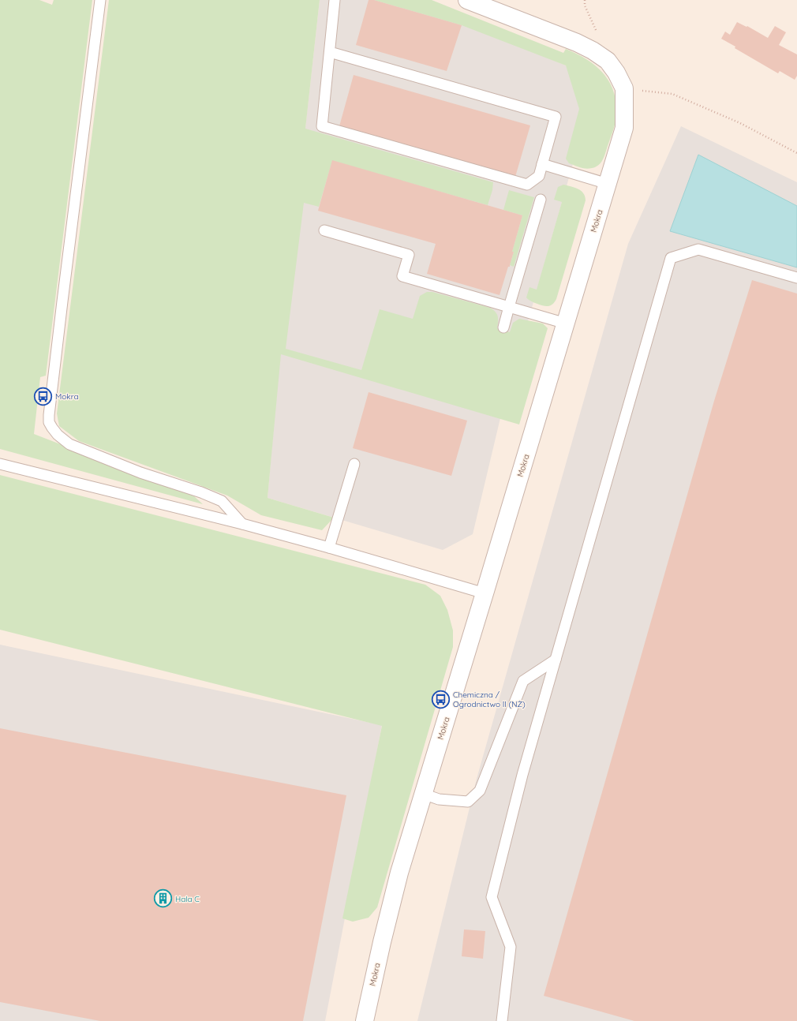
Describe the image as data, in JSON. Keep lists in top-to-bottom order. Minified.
{"streets":{"street":["Mokra"]},"places":{"bus stop":["Mokra","Chemiczna / Ogrodnictwo II (NŻ)"],"building":["Hala C"]}}
